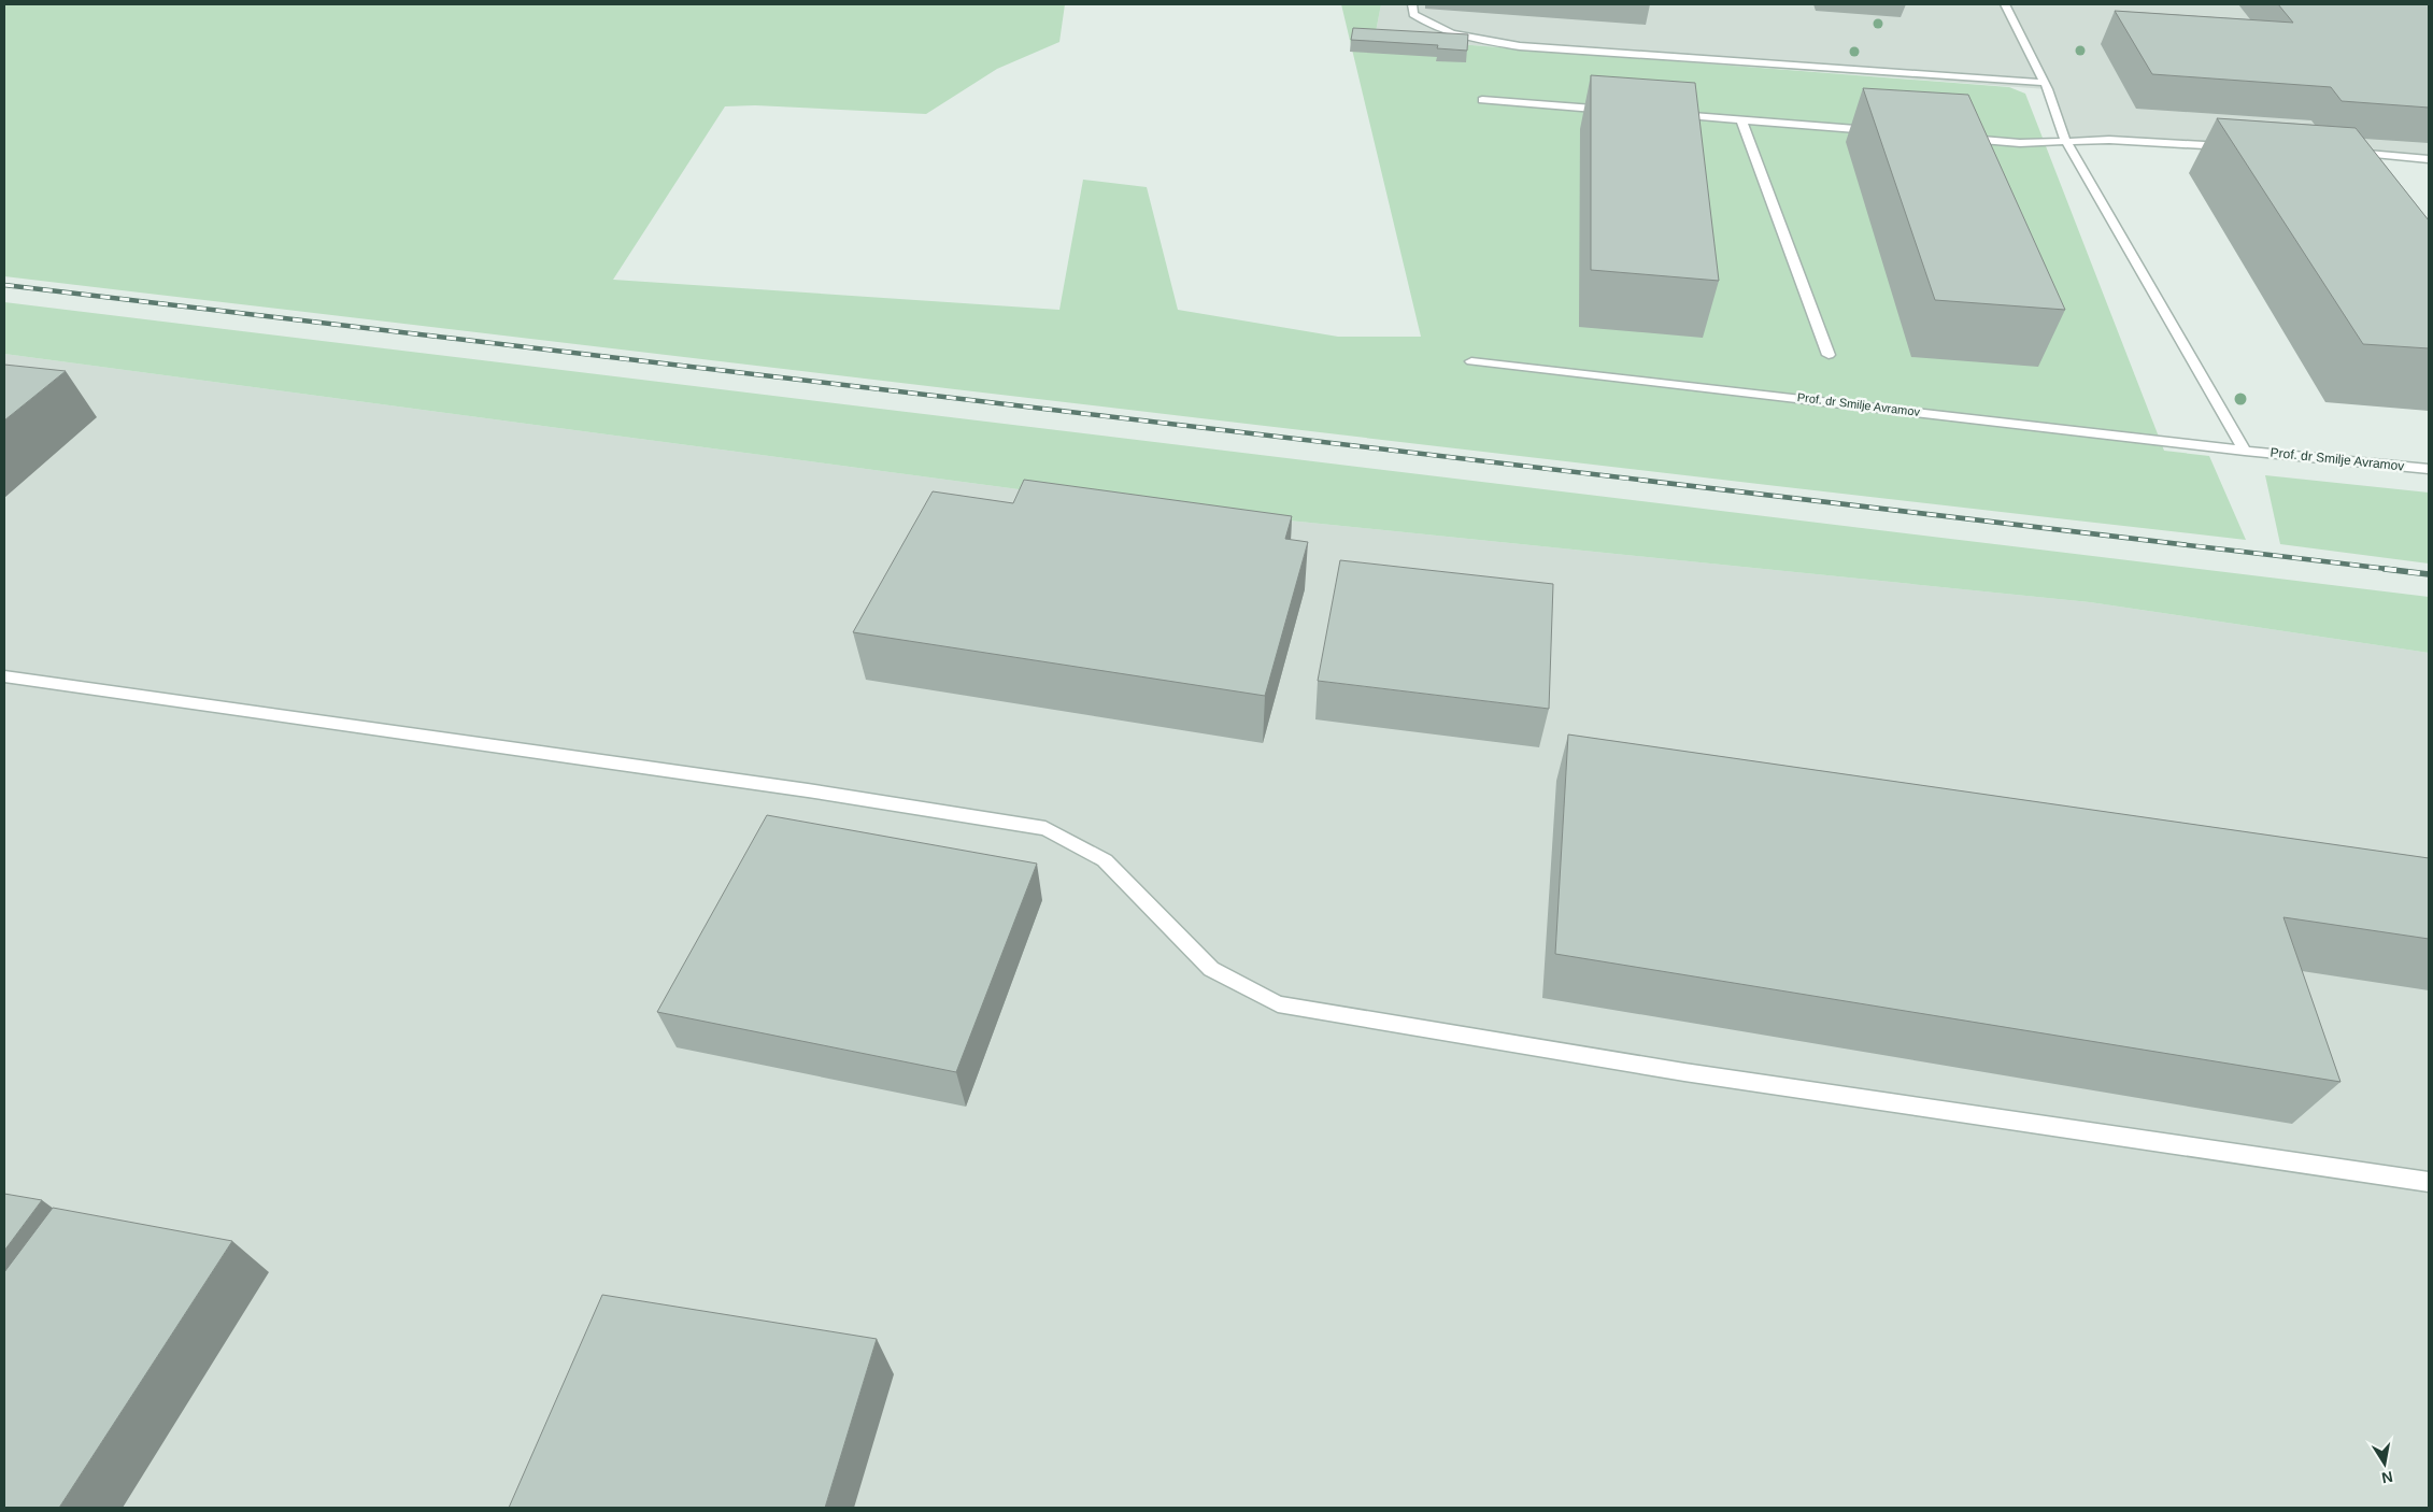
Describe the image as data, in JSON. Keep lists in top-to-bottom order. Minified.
{"streets":{"street":["Prof. dr Smilje Avramov"]},"north":"bottom"}
